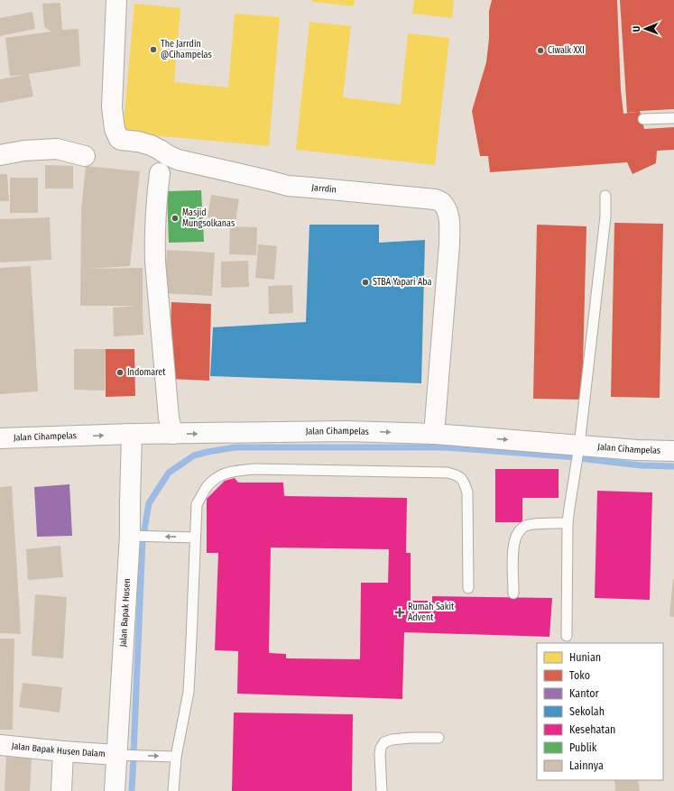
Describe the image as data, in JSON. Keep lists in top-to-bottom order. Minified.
{"streets":{"street":["Jarrdin","Jalan Cihampelas","Jalan Bapak Husen","Jalan Bapak Husen Dalam"]},"crossings":[["Jarrdin","Jalan Cihampelas"],["Jalan Cihampelas","Jalan Bapak Husen"],["Jalan Bapak Husen","Jalan Bapak Husen Dalam"]],"one_way":["Jalan Cihampelas"],"places":{"other":["The Jarrdin @Cihampelas","Ciwalk XXI","Masjid Mungsolkanas","STBA Yapari Aba","Indomaret"],"health":["Rumah Sakit Advent"]},"legend":["Hunian","Toko","Kantor","Sekolah","Kesehatan","Publik","Lainnya"],"north":"left"}
